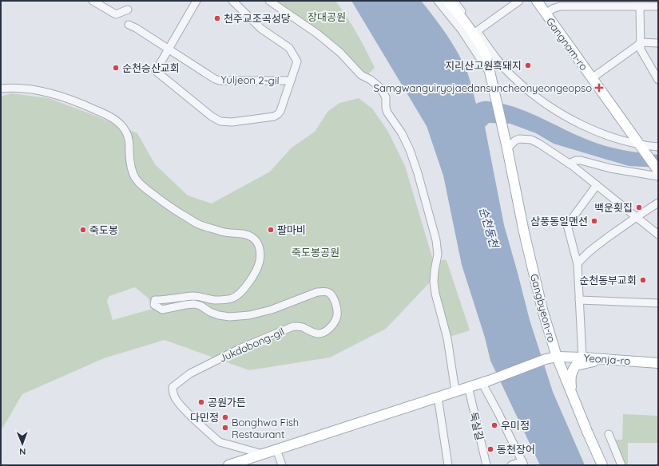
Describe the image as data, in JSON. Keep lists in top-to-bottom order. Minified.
{"streets":{"main road":["Gangnam-ro","Gangbyeon-ro","Yeonja-ro"],"street":["Yuljeon 2-gil","Jukdobong-gil","둑실길"]},"crossings":[["Gangbyeon-ro","Yeonja-ro"],["Jukdobong-gil","Yeonja-ro"],["Yeonja-ro","둑실길"]],"water":["순천동천"],"parks":["장대공원","죽도봉공원"],"places":{"other":["천주교조곡성당","지리산고원흑돼지","순천승산교회","백운횟집","삼풍동일맨션","죽도봉","팔마비","순천동부교회","공원가든","다민정","우미정","Bonghwa Fish Restaurant","동천장어"],"health":["Samgwanguiryojaedansuncheonyeongeopso"]},"north":"bottom"}
